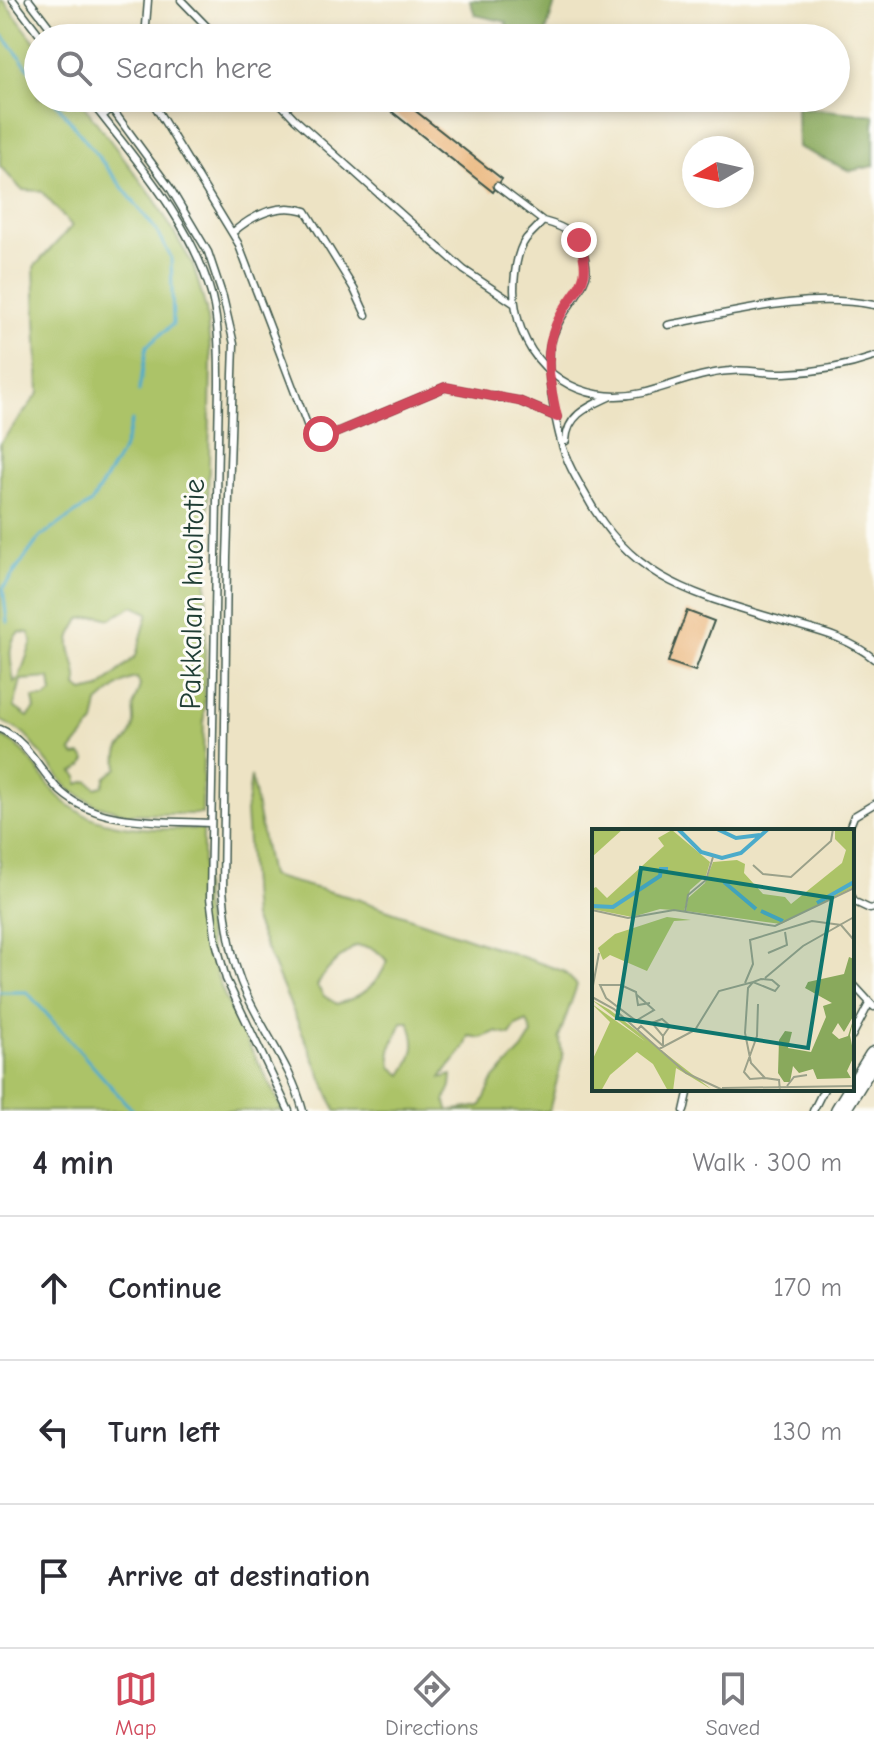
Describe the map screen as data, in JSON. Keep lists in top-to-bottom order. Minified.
{"streets":{"lane":["Pakkalan huoltotie"]},"north":"left","page":{"search":"Search here","heading":["4 min","Walk · 300 m"],"list":[["Continue","170 m"],["Turn left","130 m"],"Arrive at destination"],"nav":["Map","Directions","Saved"]}}
